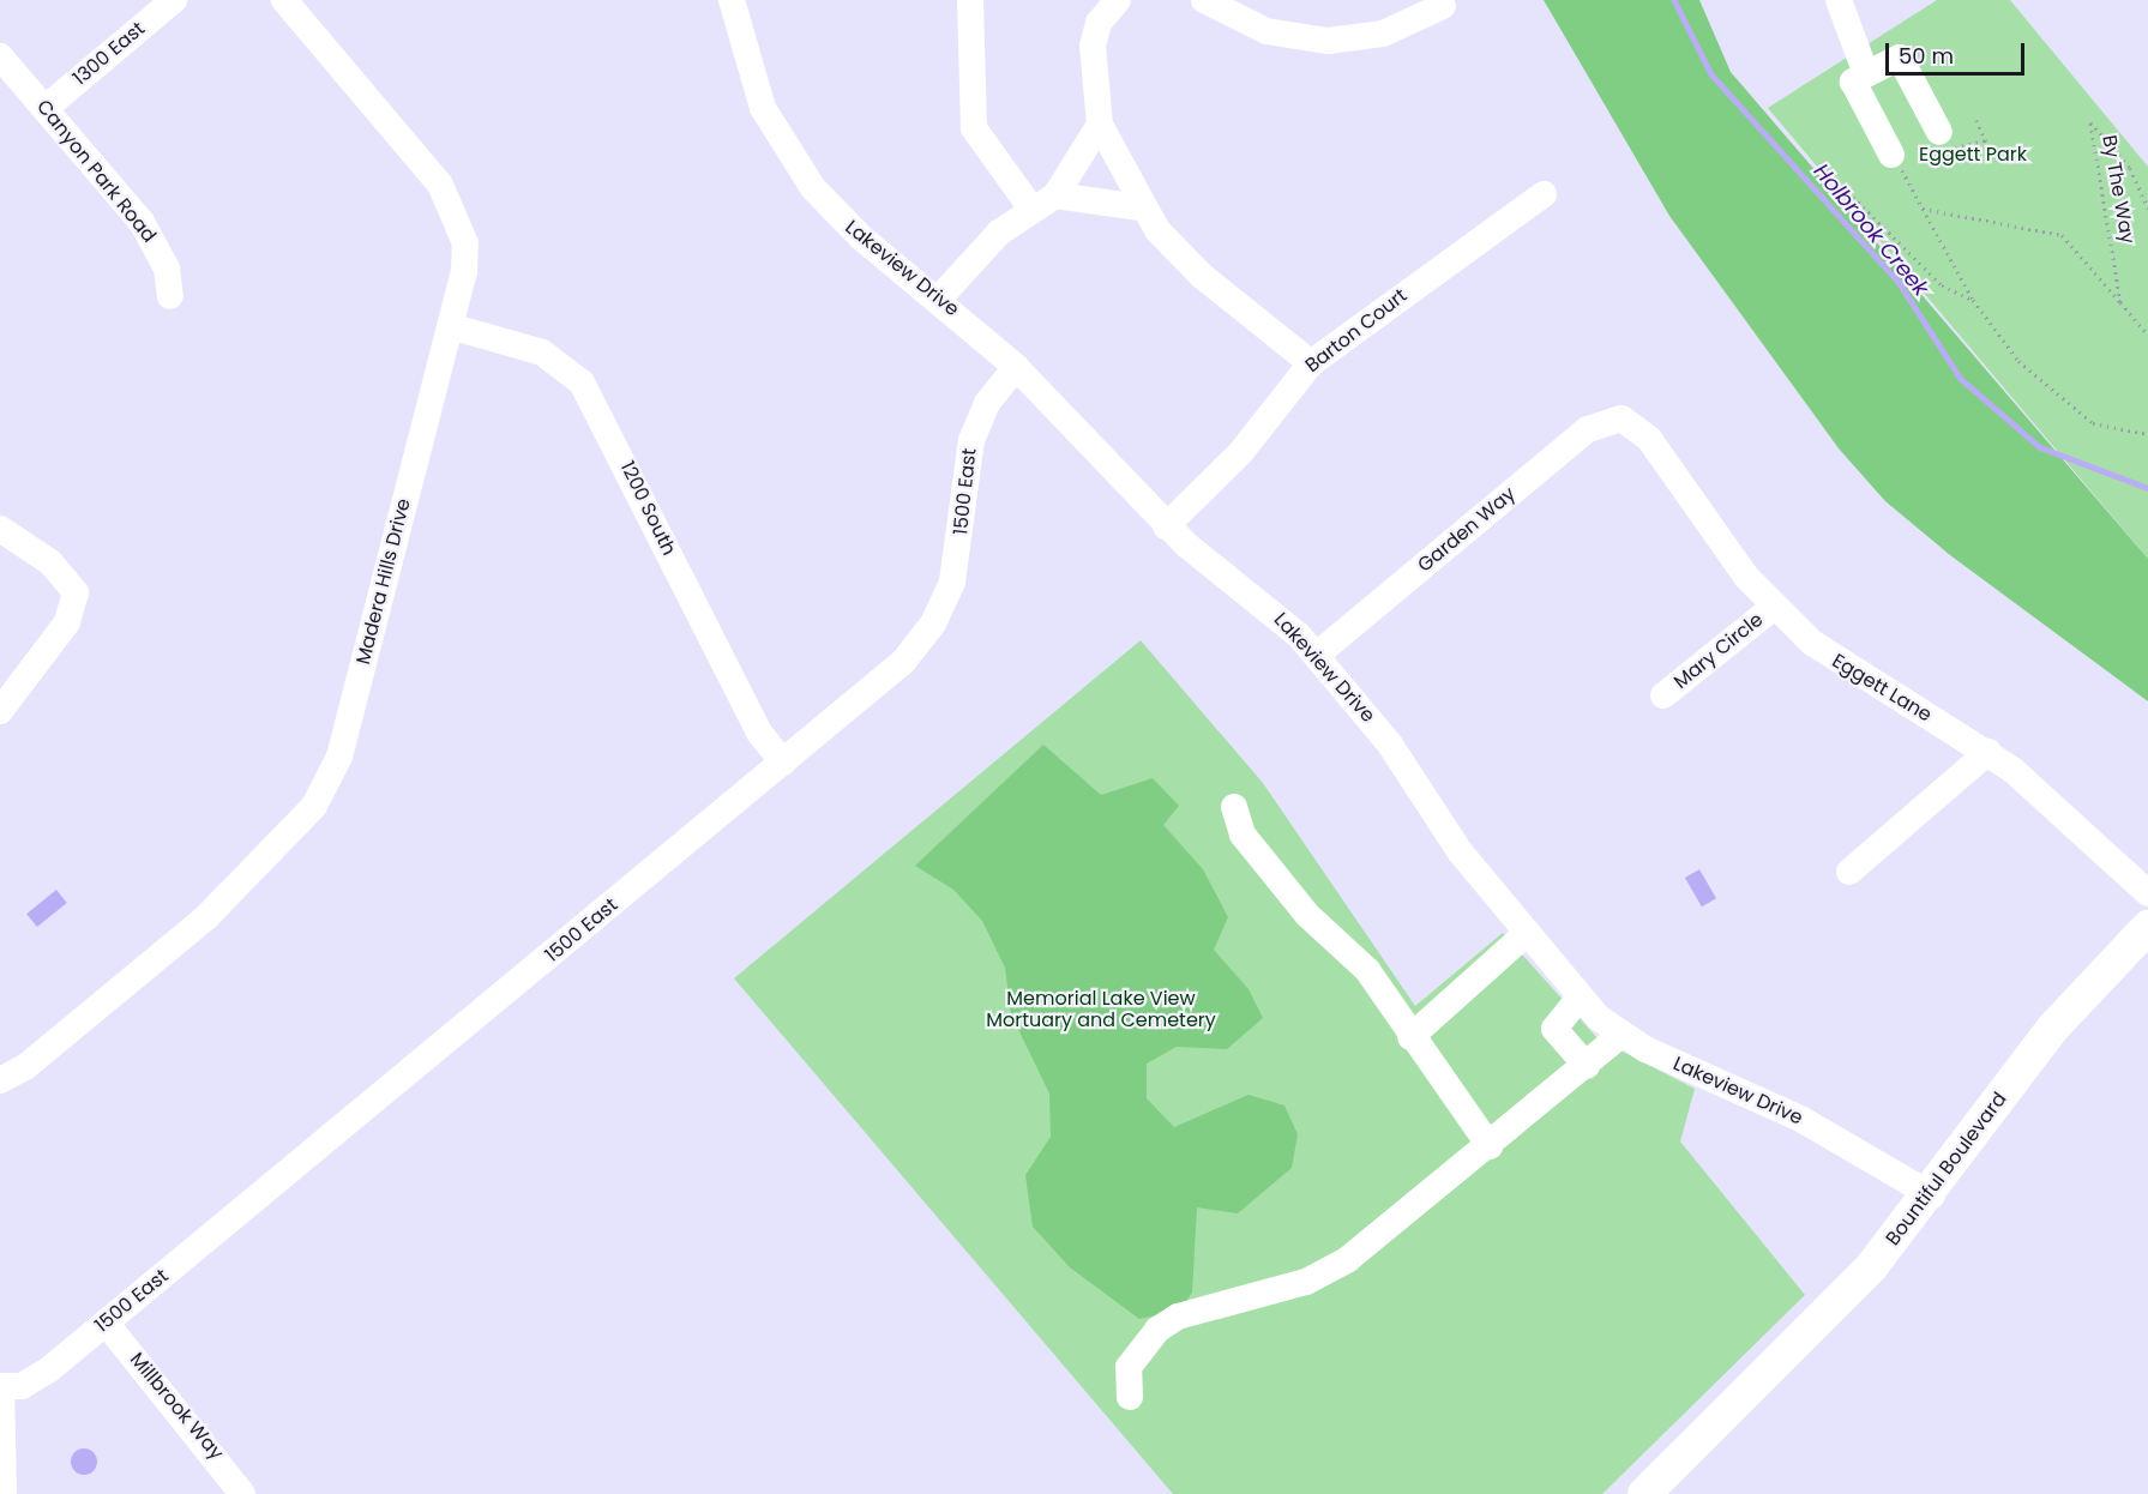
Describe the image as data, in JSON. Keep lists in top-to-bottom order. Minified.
{"streets":{"main road":["Bountiful Boulevard"],"street":["1300 East","Canyon Park Road","Lakeview Drive","Barton Court","1500 East","1200 South","Garden Way","Madera Hills Drive","Mary Circle","Eggett Lane","Millbrook Way"],"path":["By The Way"]},"crossings":[["1300 East","Canyon Park Road"],["Lakeview Drive","Barton Court"],["Lakeview Drive","1500 East"],["Lakeview Drive","Garden Way"],["Lakeview Drive","Bountiful Boulevard"],["1500 East","1200 South"],["1500 East","Millbrook Way"],["1200 South","Madera Hills Drive"],["Garden Way","Eggett Lane"],["Mary Circle","Eggett Lane"]],"water":["Holbrook Creek"],"parks":["Eggett Park","Memorial Lake View Mortuary and Cemetery"],"scale_bar":"50 m"}
